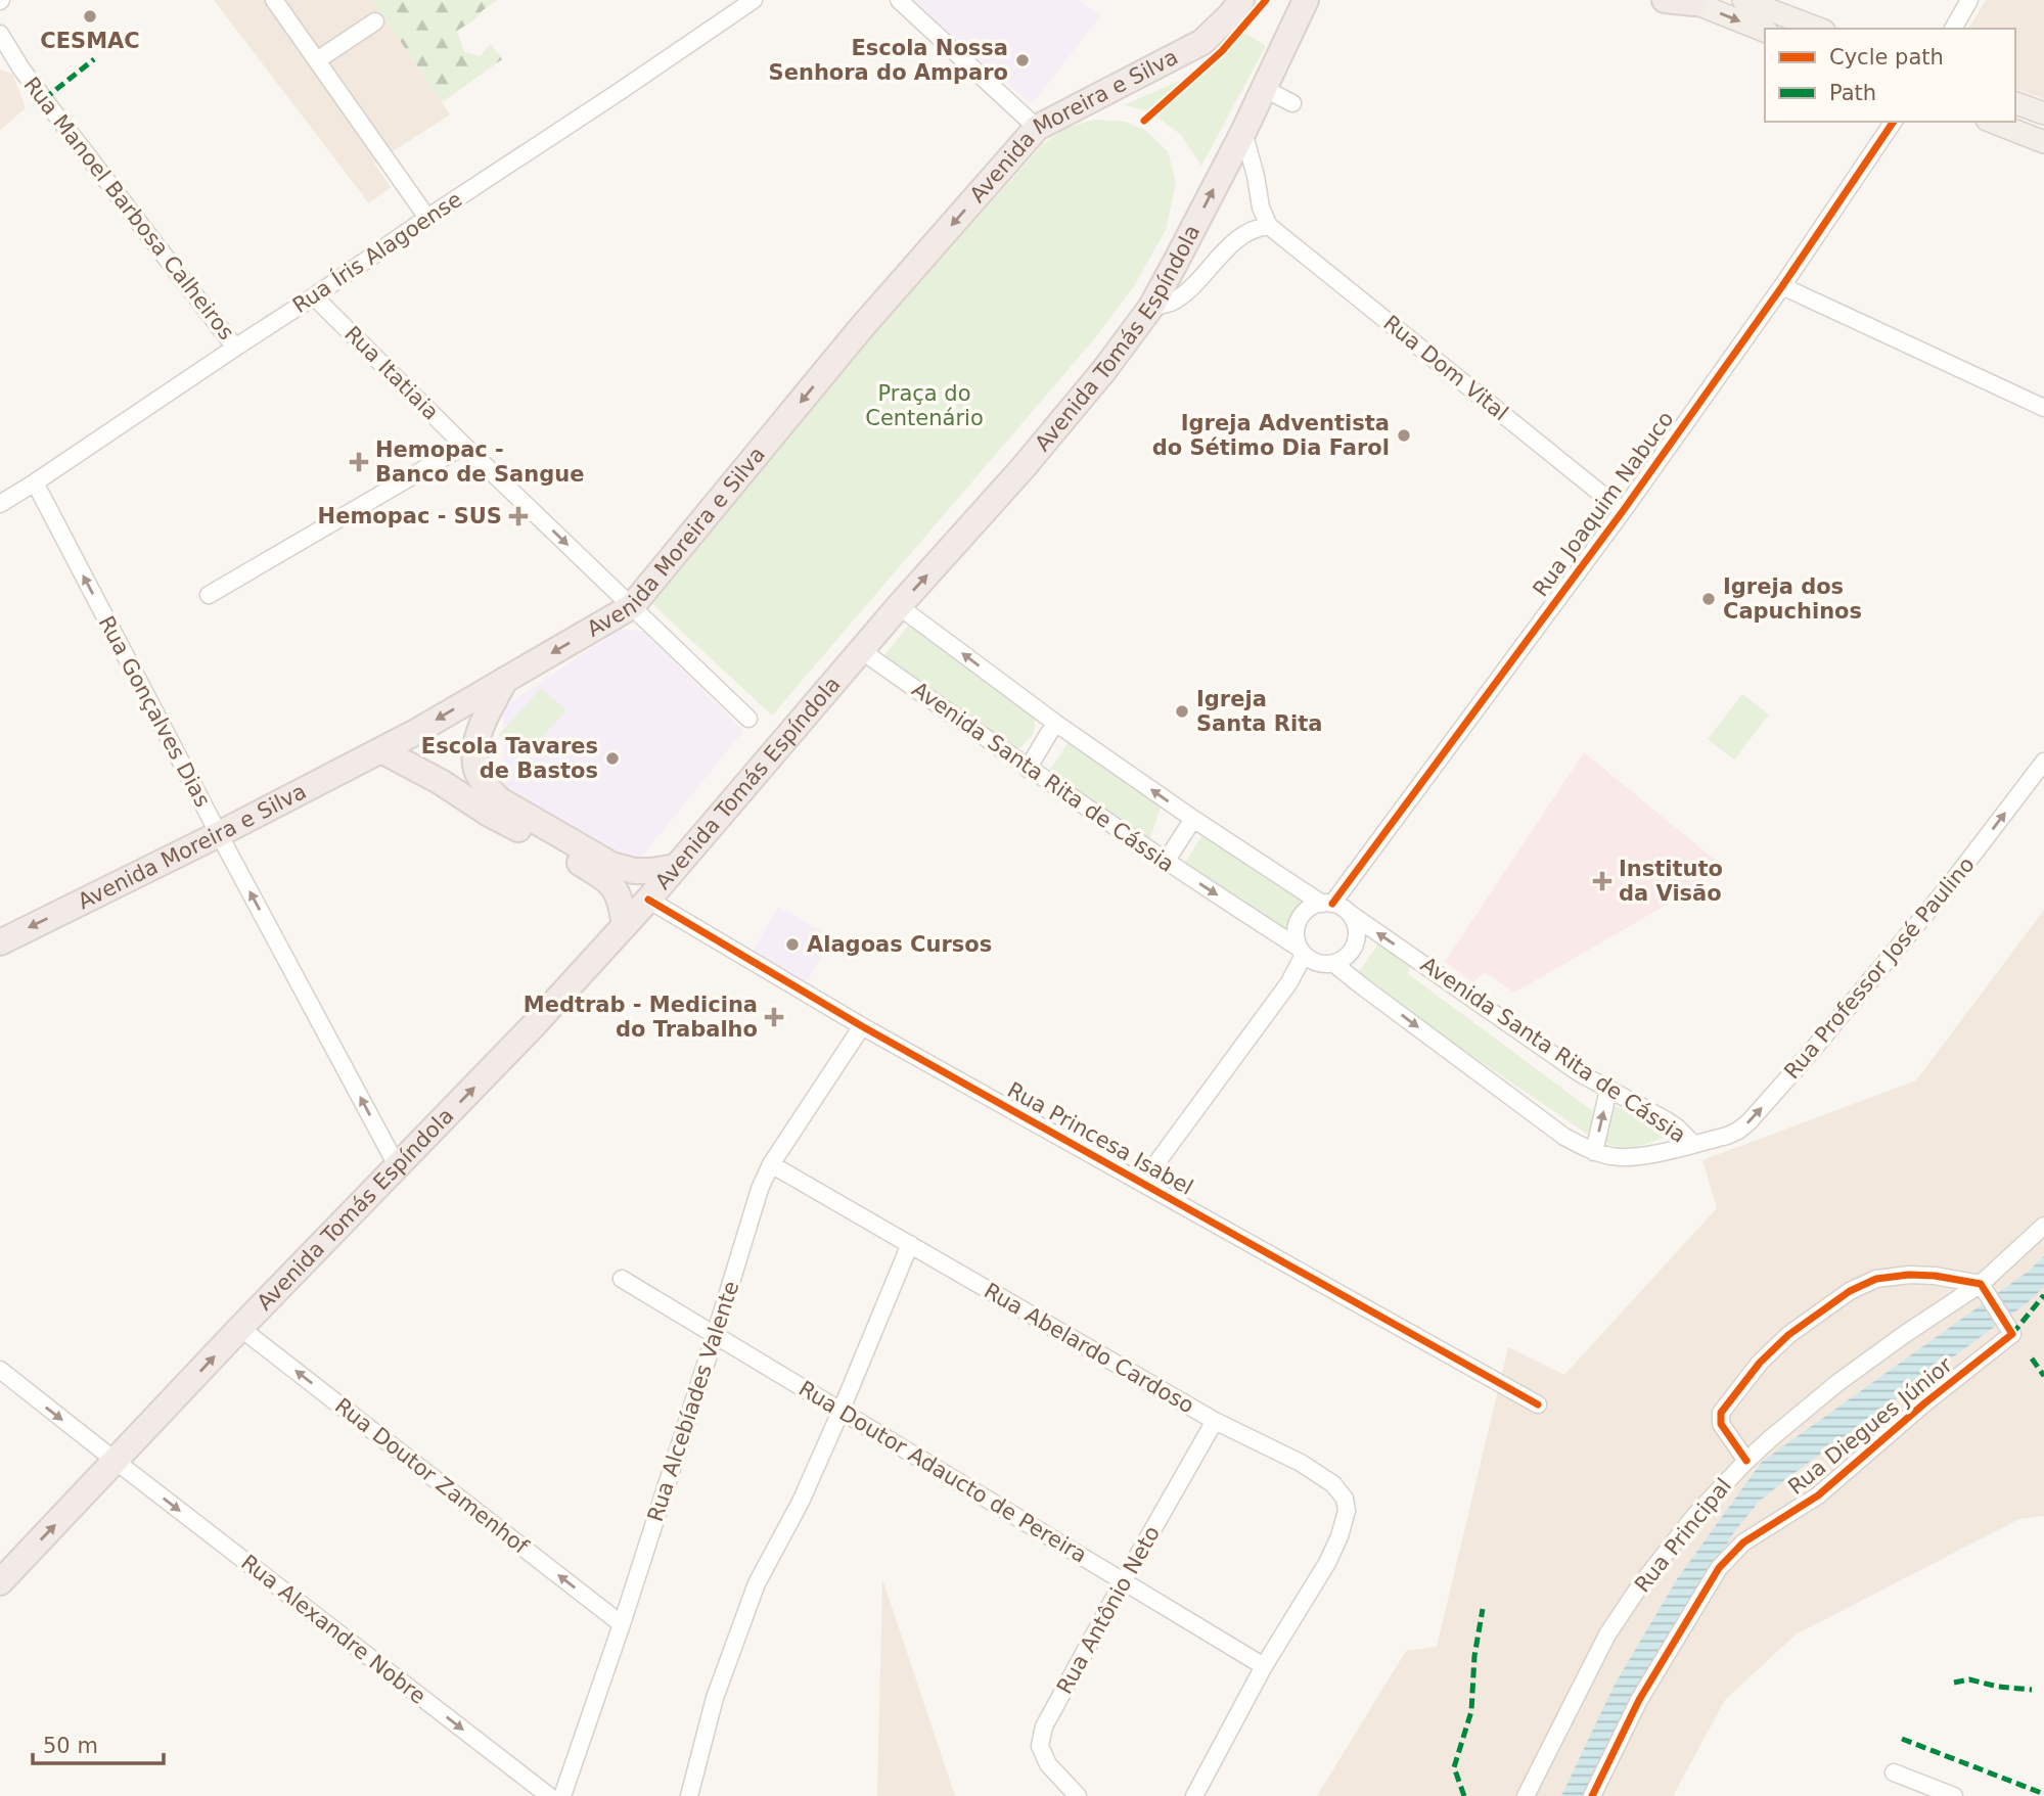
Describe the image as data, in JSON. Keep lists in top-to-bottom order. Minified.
{"streets":{"highway":["Avenida Moreira e Silva","Avenida Tomás Espíndola"],"street":["Rua Manoel Barbosa Calheiros","Rua Íris Alagoense","Rua Dom Vital","Rua Itatiaia","Rua Joaquim Nabuco","Rua Gonçalves Dias","Avenida Santa Rita de Cássia","Rua Professor José Paulino","Rua Princesa Isabel","Rua Abelardo Cardoso","Rua Alcebíades Valente","Rua Diegues Júnior","Rua Doutor Adaucto de Pereira","Rua Doutor Zamenhof","Rua Principal","Rua Antônio Neto","Rua Alexandre Nobre"]},"crossings":[["Avenida Moreira e Silva","Rua Itatiaia"],["Avenida Moreira e Silva","Rua Gonçalves Dias"],["Rua Manoel Barbosa Calheiros","Rua Íris Alagoense"],["Rua Íris Alagoense","Rua Itatiaia"],["Rua Íris Alagoense","Rua Gonçalves Dias"],["Avenida Tomás Espíndola","Rua Gonçalves Dias"],["Avenida Tomás Espíndola","Avenida Santa Rita de Cássia"],["Avenida Tomás Espíndola","Rua Princesa Isabel"],["Avenida Tomás Espíndola","Rua Doutor Zamenhof"],["Avenida Tomás Espíndola","Rua Alexandre Nobre"],["Rua Dom Vital","Rua Joaquim Nabuco"],["Rua Joaquim Nabuco","Avenida Santa Rita de Cássia"],["Avenida Santa Rita de Cássia","Rua Professor José Paulino"],["Rua Princesa Isabel","Rua Alcebíades Valente"],["Rua Abelardo Cardoso","Rua Alcebíades Valente"],["Rua Abelardo Cardoso","Rua Doutor Adaucto de Pereira"],["Rua Abelardo Cardoso","Rua Antônio Neto"],["Rua Alcebíades Valente","Rua Doutor Adaucto de Pereira"],["Rua Alcebíades Valente","Rua Doutor Zamenhof"],["Rua Diegues Júnior","Rua Principal"],["Rua Doutor Adaucto de Pereira","Rua Antônio Neto"]],"one_way":["Avenida Moreira e Silva","Avenida Tomás Espíndola","Rua Itatiaia","Rua Gonçalves Dias","Rua Professor José Paulino","Rua Doutor Zamenhof","Rua Alexandre Nobre"],"parks":["Praça do Centenário"],"places":{"other":["CESMAC","Escola Nossa Senhora do Amparo","Igreja Adventista do Sétimo Dia Farol","Igreja dos Capuchinos","Igreja Santa Rita","Escola Tavares de Bastos","Alagoas Cursos"],"health":["Hemopac - Banco de Sangue","Hemopac - SUS","Instituto da Visão","Medtrab - Medicina do Trabalho"]},"legend":["Cycle path","Path"],"scale_bar":"50 m"}
